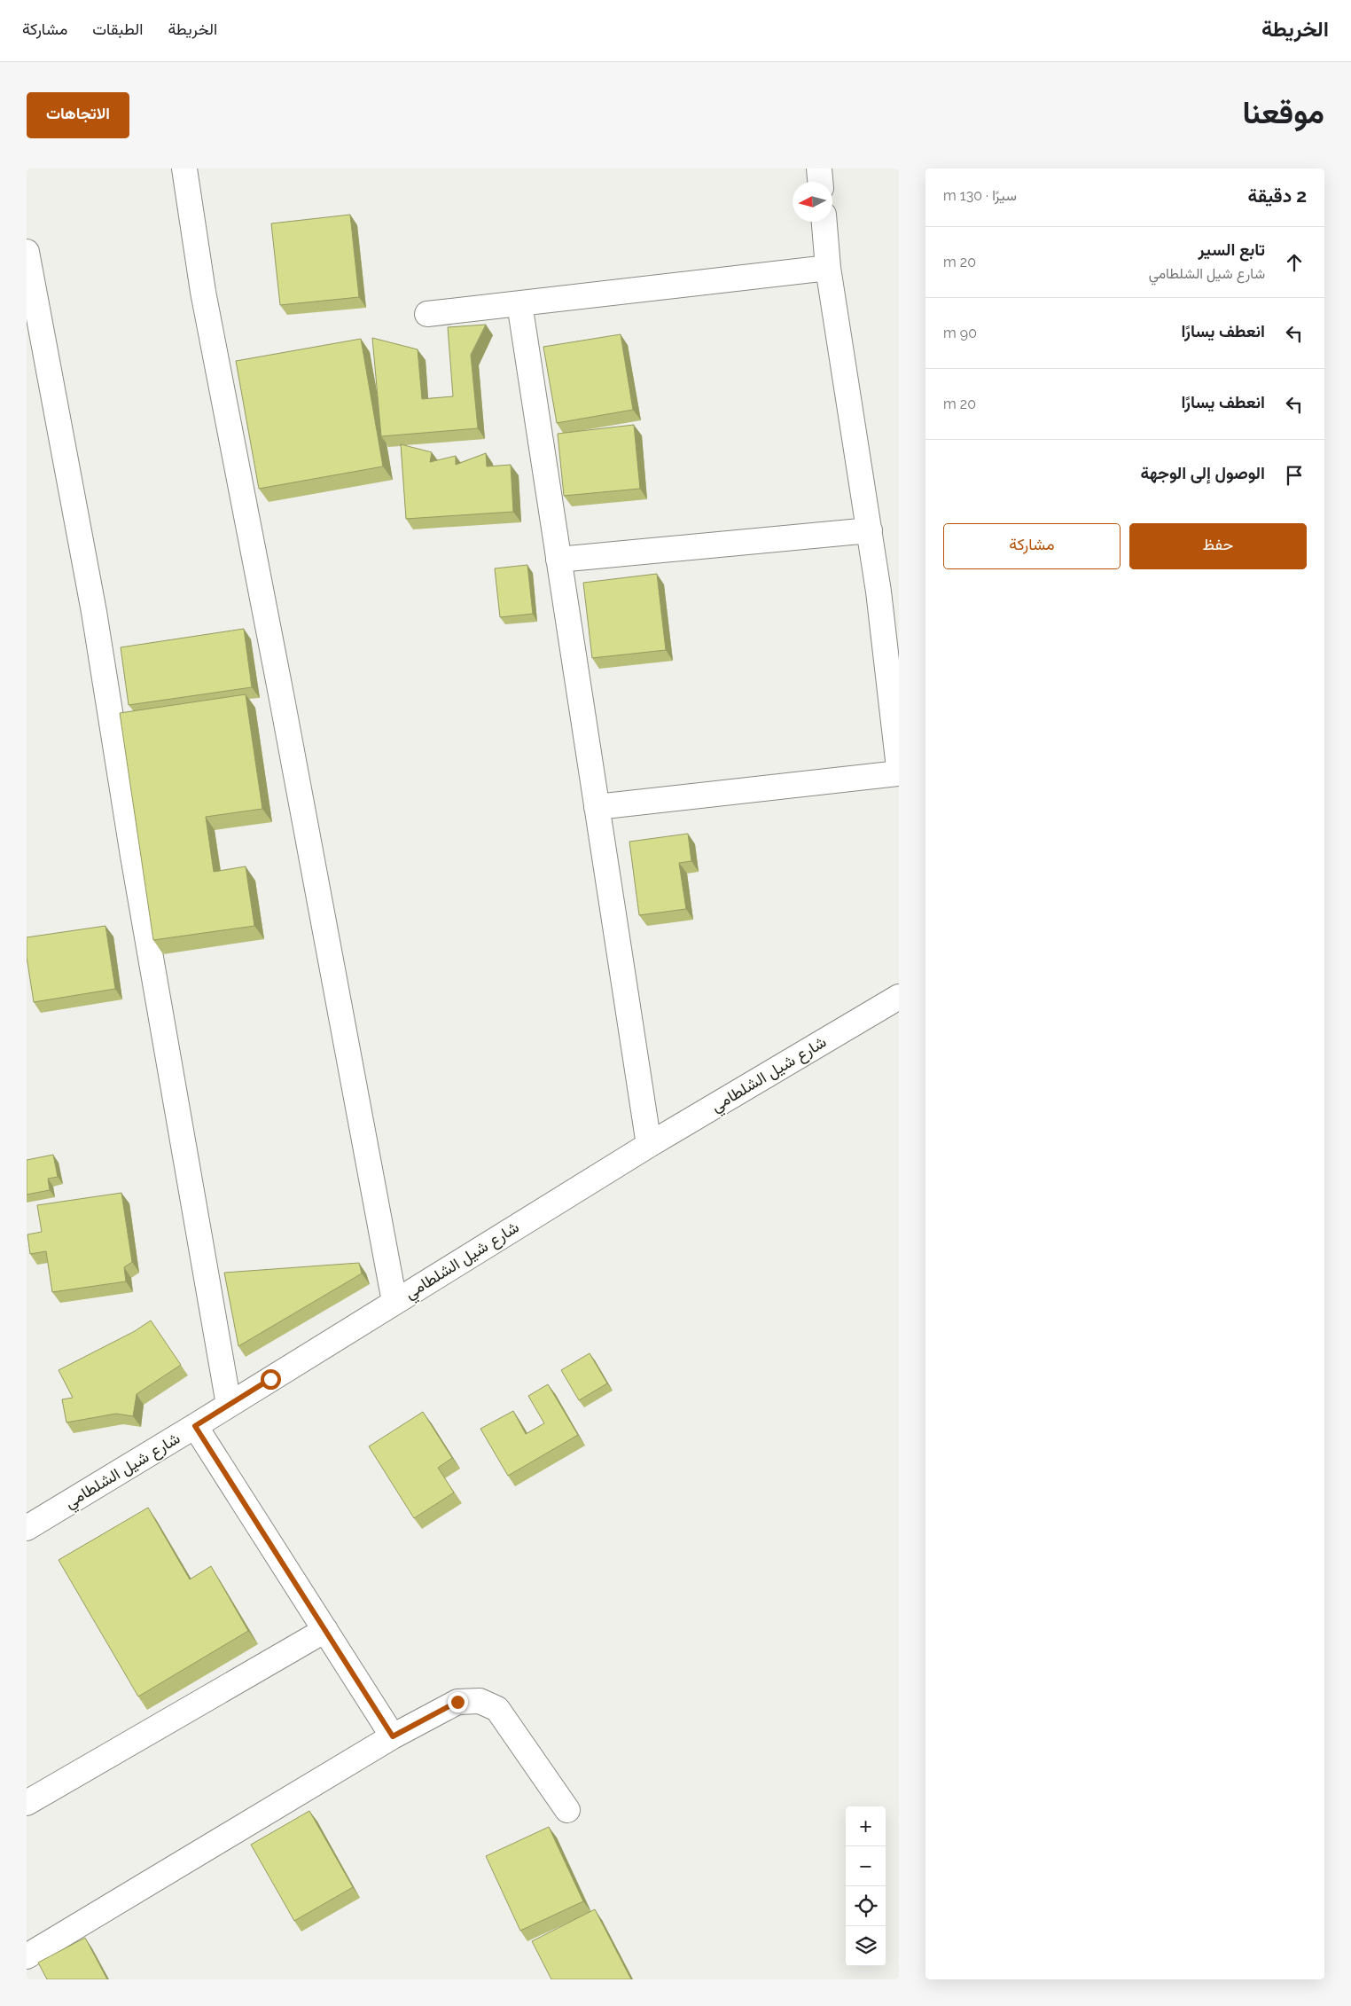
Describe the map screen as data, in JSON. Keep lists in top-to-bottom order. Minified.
{"streets":{"street":["شارع شيل الشلطامي"]},"north":"left","page":{"header":"الخريطة","nav":["الخريطة","الطبقات","مشاركة"],"title":"موقعنا","buttons":["الاتجاهات",["حفظ","مشاركة"]],"heading":["2 دقيقة","سيرًا · 130 m"],"list":[["تابع السير","شارع شيل الشلطامي","20 m"],["انعطف يسارًا","90 m"],["انعطف يسارًا","20 m"],"الوصول إلى الوجهة"],"map_buttons":["+","−"]}}
